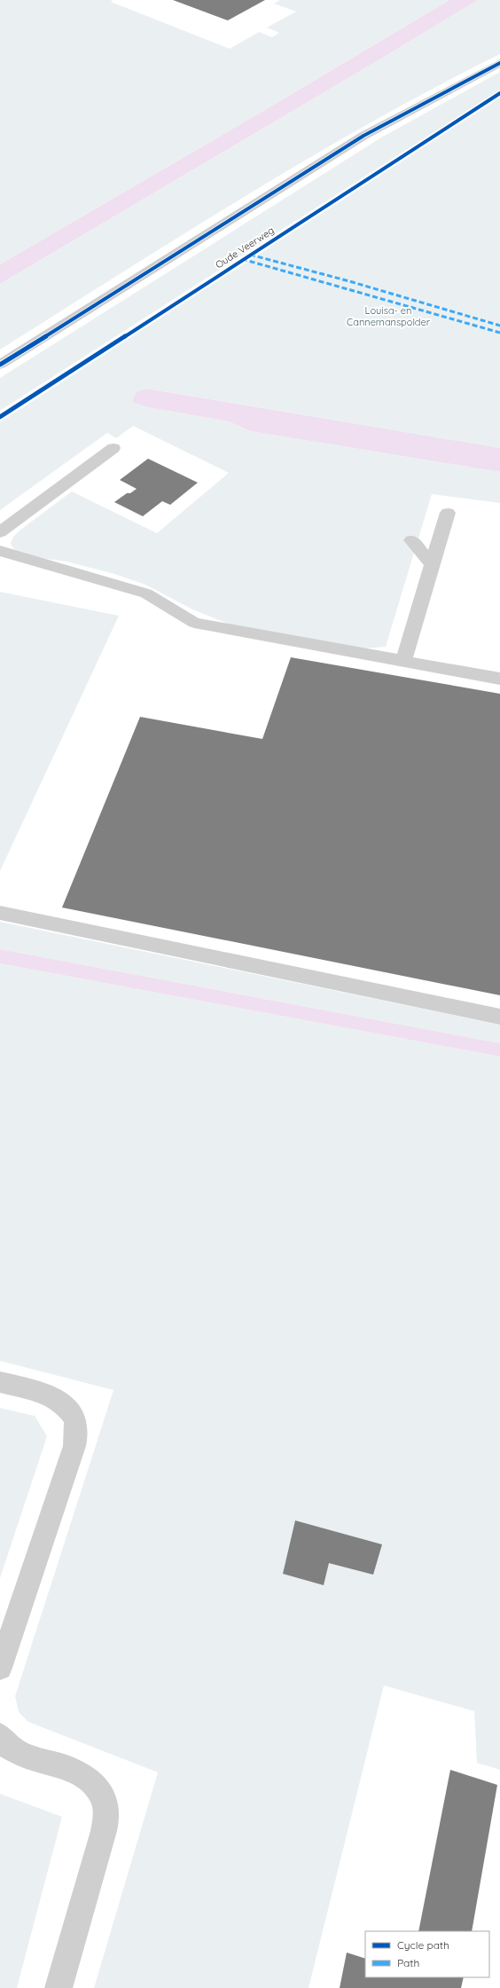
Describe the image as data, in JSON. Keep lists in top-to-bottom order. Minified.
{"streets":{"cycle path":["Oude Veerweg"]},"parks":["Louisa- en Cannemanspolder"],"legend":["Cycle path","Path"]}
